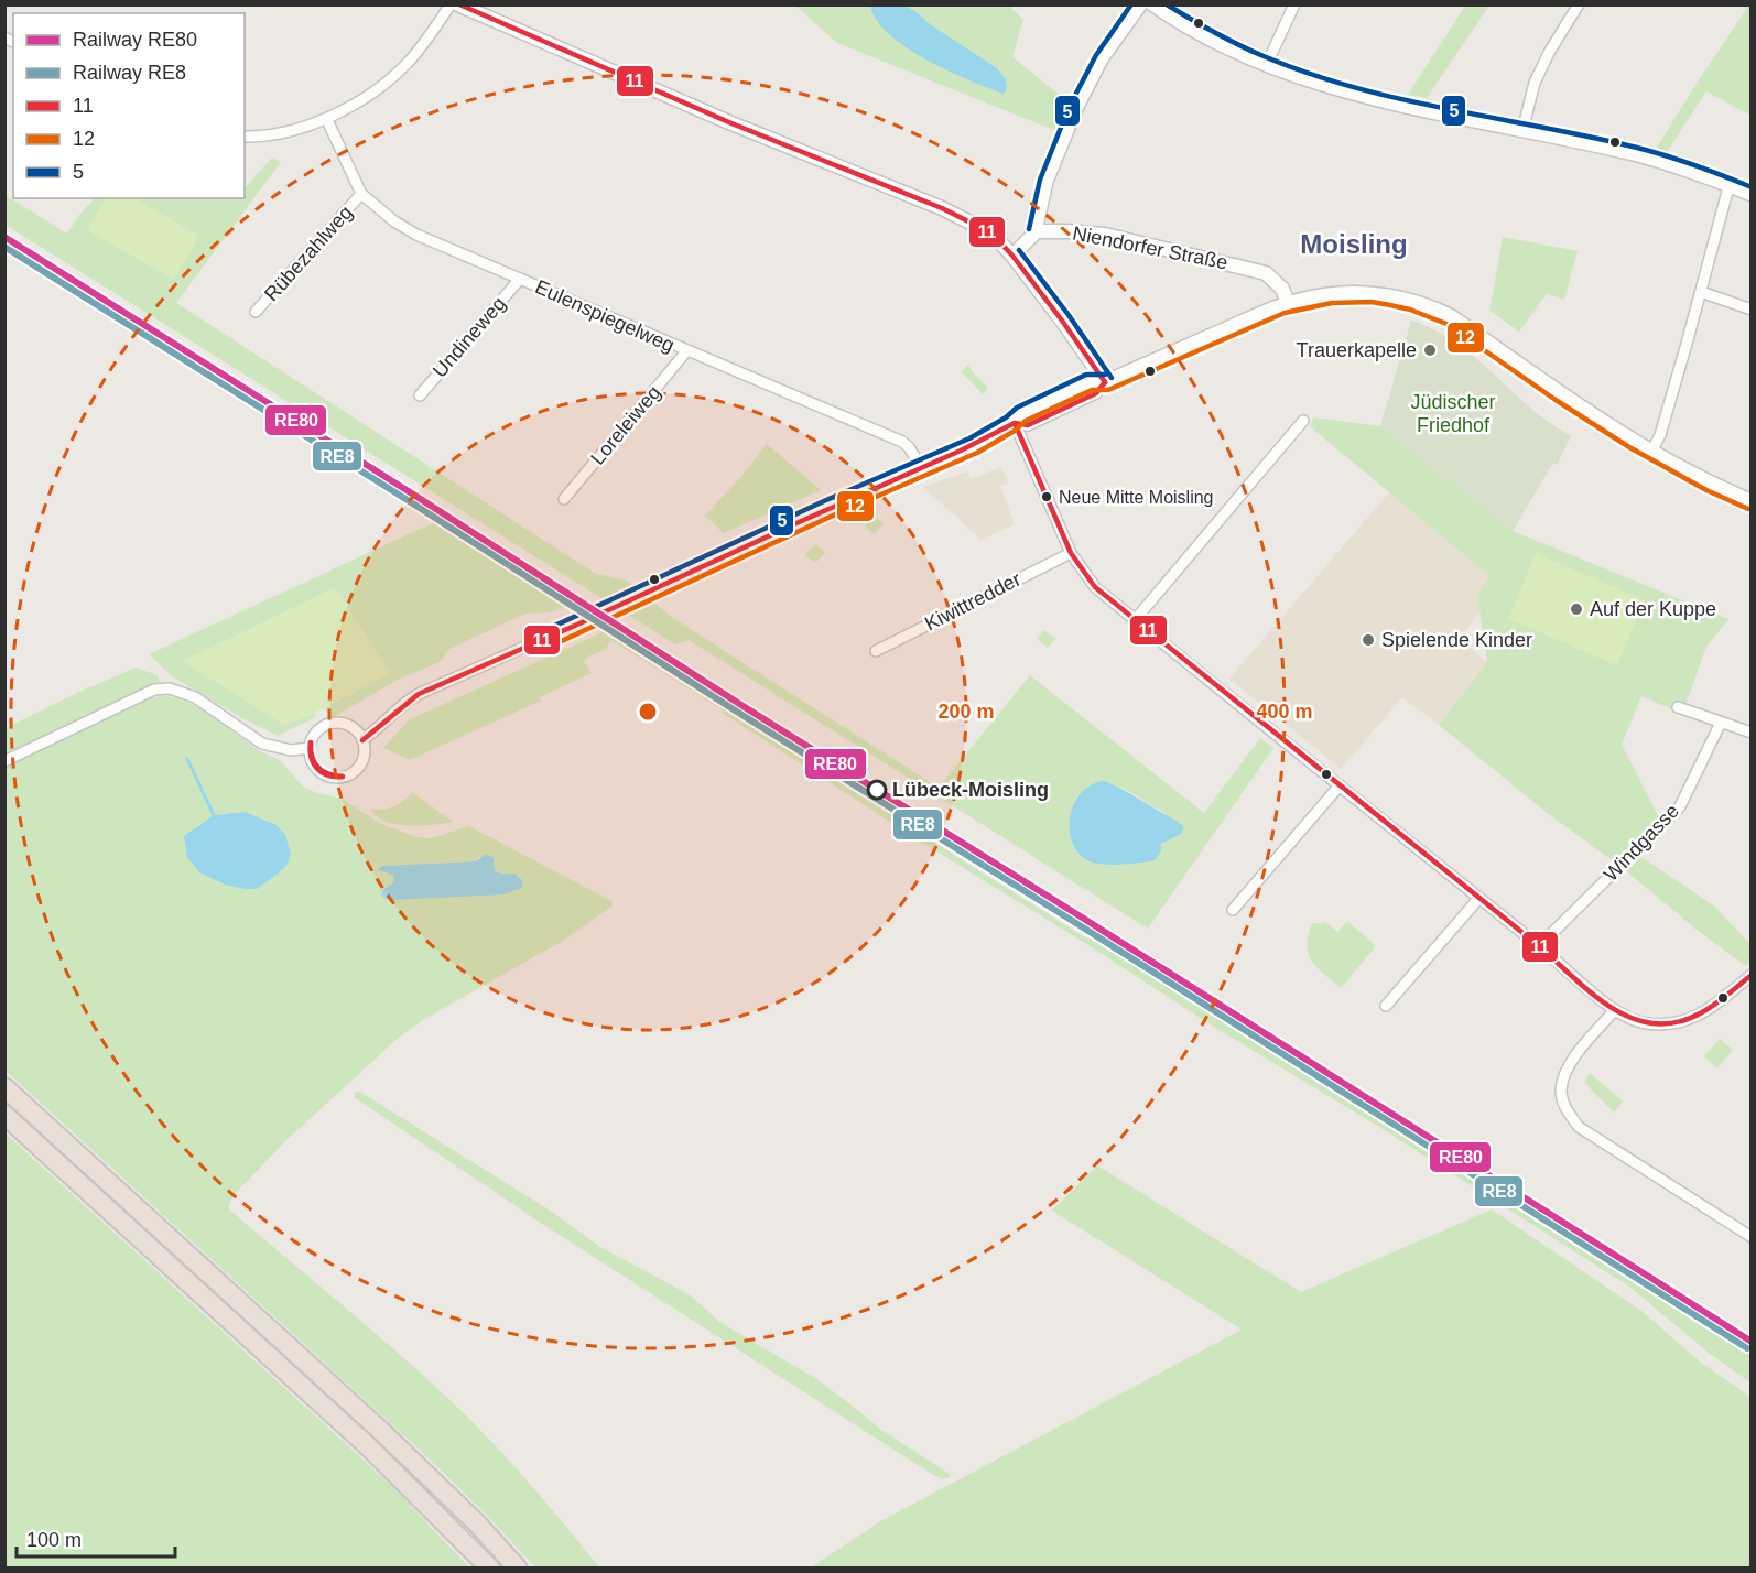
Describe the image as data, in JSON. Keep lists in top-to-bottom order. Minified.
{"streets":{"main road":["Niendorfer Straße"],"street":["Rübezahlweg","Eulenspiegelweg","Undineweg","Loreleiweg","Kiwittredder","Windgasse"]},"crossings":[["Rübezahlweg","Eulenspiegelweg"],["Eulenspiegelweg","Undineweg"],["Eulenspiegelweg","Loreleiweg"]],"districts":["Moisling"],"parks":["Jüdischer Friedhof"],"places":["Trauerkapelle","Neue Mitte Moisling","Auf der Kuppe","Spielende Kinder","Lübeck-Moisling"],"lines":["transit line 11","transit line 5","rail line RE80","rail line RE8","transit line 12"],"legend":["Railway RE80","Railway RE8","11","12","5"],"scale_bar":"100 m","rings":["200 m","400 m"]}
